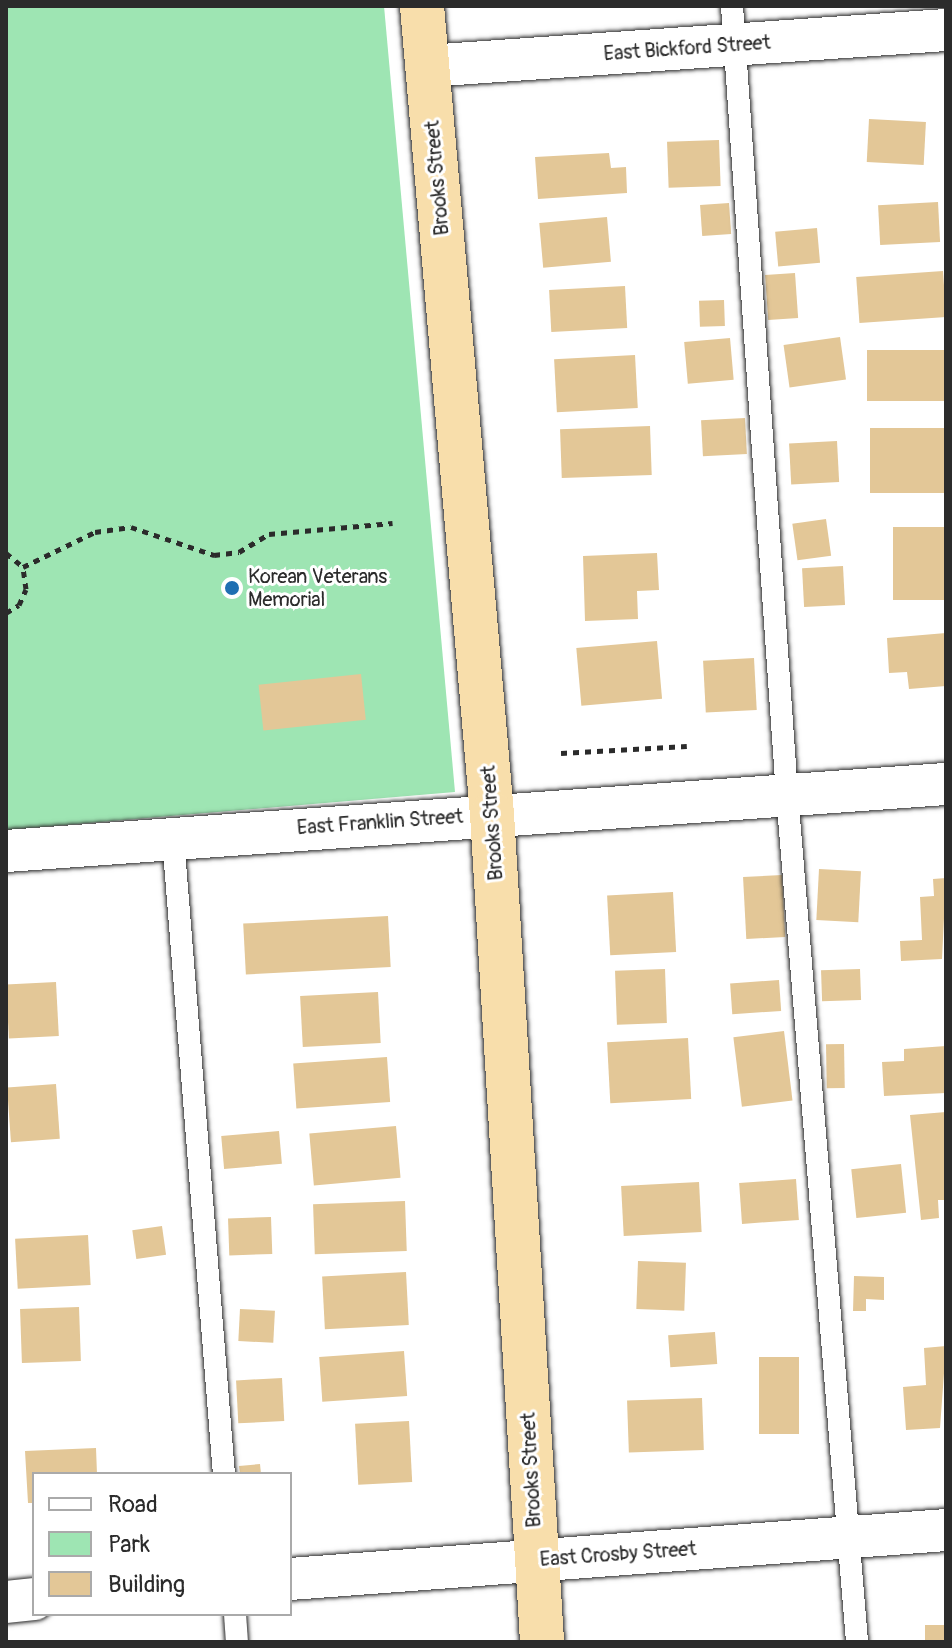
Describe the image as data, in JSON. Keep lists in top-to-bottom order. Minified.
{"streets":{"highway":["Brooks Street"],"street":["East Bickford Street","East Franklin Street","East Crosby Street"]},"crossings":[["East Bickford Street","Brooks Street"],["Brooks Street","East Franklin Street"],["Brooks Street","East Crosby Street"]],"places":["Korean Veterans Memorial"],"legend":["Road","Park","Building"]}
